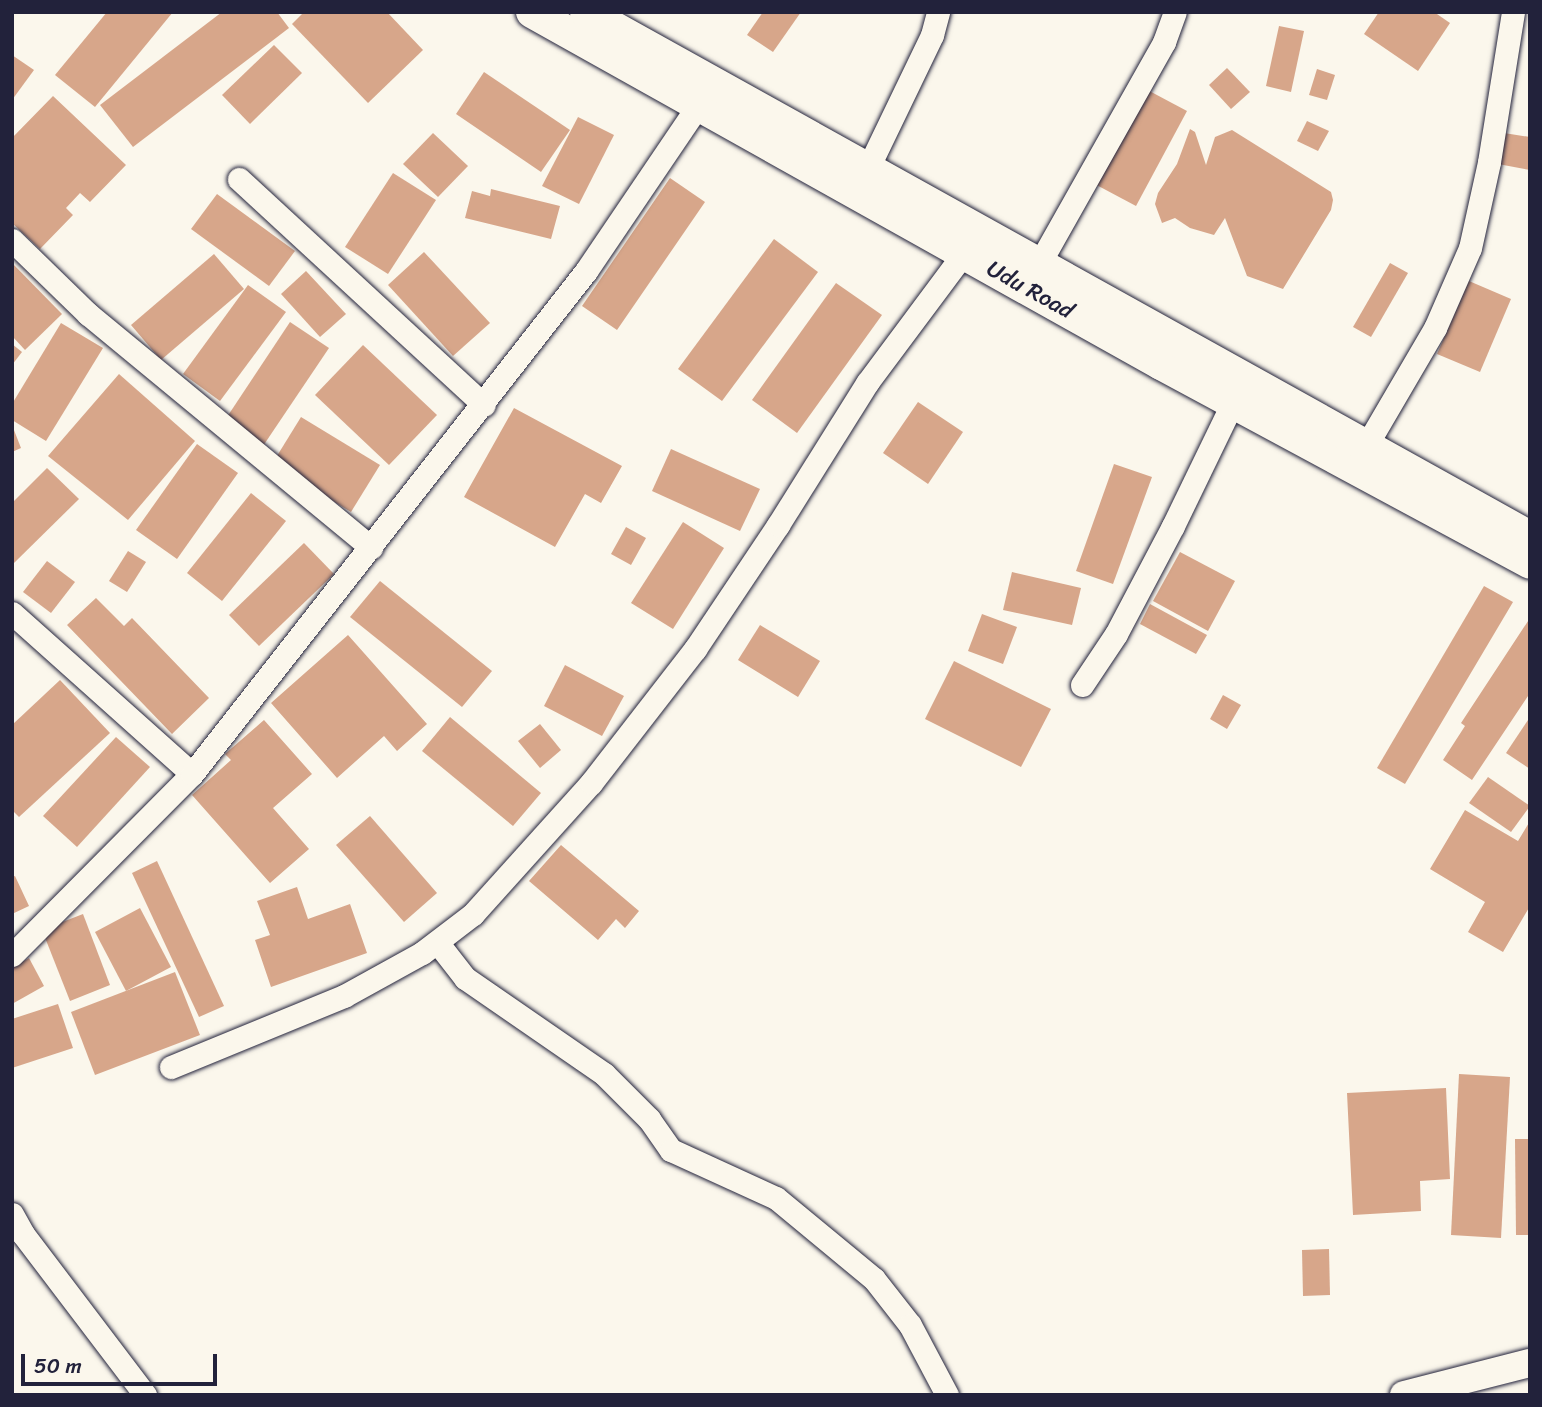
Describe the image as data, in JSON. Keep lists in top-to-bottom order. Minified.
{"streets":{"main road":["Udu Road"]},"scale_bar":"50 m"}
